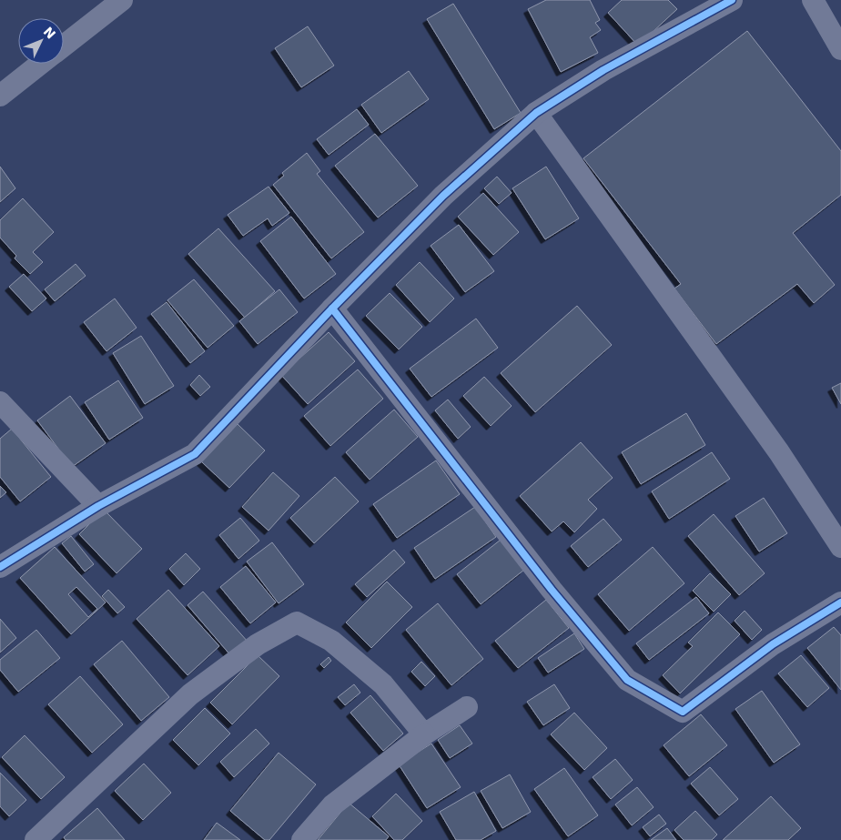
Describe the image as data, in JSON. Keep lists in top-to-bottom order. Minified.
{"north":"top right"}
